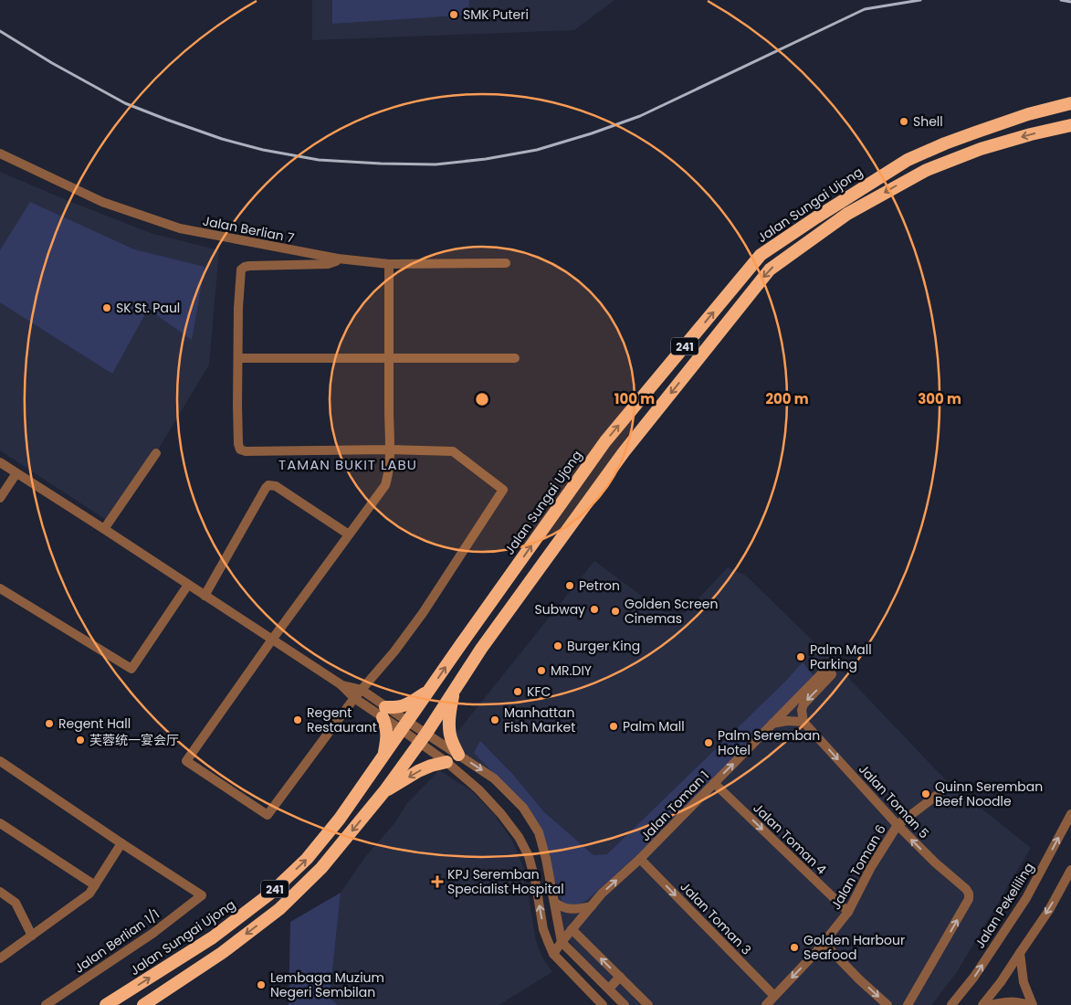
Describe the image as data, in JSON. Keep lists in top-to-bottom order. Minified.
{"streets":{"highway":["Jalan Sungai Ujong","241"],"street":["Jalan Berlian 7","Jalan Toman 5","Jalan Toman 1","Jalan Toman 4","Jalan Toman 6","Jalan Pekeliling","Jalan Toman 3","Jalan Berlian 1/1"]},"crossings":[["Jalan Toman 5","Jalan Toman 1"],["Jalan Toman 5","Jalan Toman 6"],["Jalan Toman 1","Jalan Toman 4"],["Jalan Toman 1","Jalan Toman 3"],["Jalan Toman 4","Jalan Toman 6"],["Jalan Toman 6","Jalan Toman 3"]],"one_way":["Jalan Toman 4","Jalan Toman 3"],"districts":["TAMAN BUKIT LABU"],"places":{"other":["SMK Puteri","Shell","SK St. Paul","Petron","Subway","Golden Screen Cinemas","Burger King","Palm Mall Parking","MR.DIY","KFC","Regent Restaurant","Manhattan Fish Market","Regent Hall","Palm Mall","芙蓉统一宴会厅","Palm Seremban Hotel","Quinn Seremban Beef Noodle","Golden Harbour Seafood","Lembaga Muzium Negeri Sembilan"],"health":["KPJ Seremban Specialist Hospital"]},"rings":["100 m","200 m","300 m"]}
